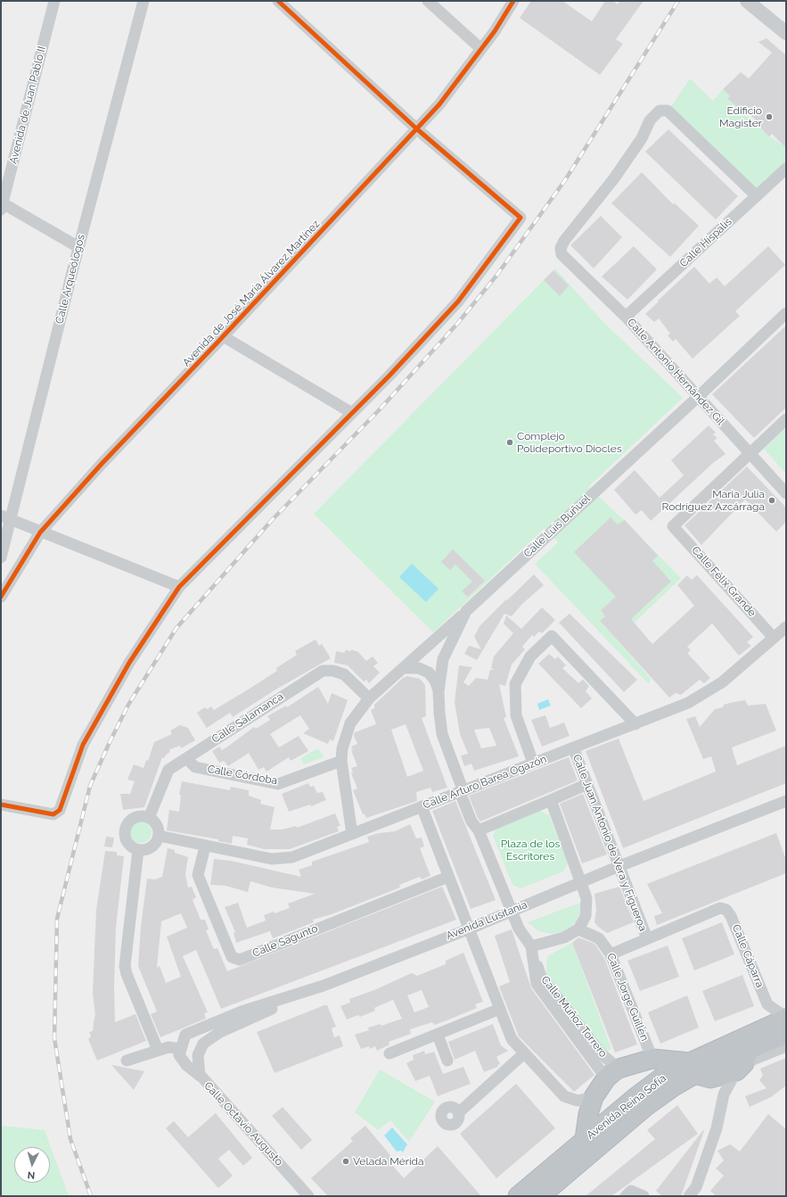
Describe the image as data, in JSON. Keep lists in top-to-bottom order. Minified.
{"streets":{"highway":["Avenida Reina Sofía"],"street":["Avenida de Juan Pablo II","Calle Híspalis","Calle Arqueólogos","Avenida de José María Álvarez Martínez","Calle Antonio Hernández Gil","Calle Luis Buñuel","Calle Félix Grande","Calle Salamanca","Calle Córdoba","Calle Arturo Barea Ogazón","Calle Juan Antonio de Vera y Figueroa","Avenida Lusitania","Calle Sagunto","Calle Cáparra","Calle Jorge Guillén","Calle Muñoz Torrero","Calle Octavio Augusto"]},"crossings":[["Calle Híspalis","Calle Antonio Hernández Gil"],["Calle Antonio Hernández Gil","Calle Luis Buñuel"],["Calle Antonio Hernández Gil","Calle Félix Grande"],["Calle Luis Buñuel","Calle Arturo Barea Ogazón"],["Calle Félix Grande","Calle Arturo Barea Ogazón"],["Calle Salamanca","Calle Córdoba"],["Calle Salamanca","Calle Arturo Barea Ogazón"],["Calle Arturo Barea Ogazón","Calle Juan Antonio de Vera y Figueroa"],["Calle Arturo Barea Ogazón","Calle Sagunto"],["Calle Juan Antonio de Vera y Figueroa","Avenida Lusitania"],["Calle Juan Antonio de Vera y Figueroa","Calle Cáparra"],["Avenida Lusitania","Calle Octavio Augusto"]],"parks":["Plaza de los Escritores"],"places":["Edificio Magister","Complejo Polideportivo Diocles","Maria Julia Rodríguez Azcárraga","Velada Mérida"],"north":"bottom"}
